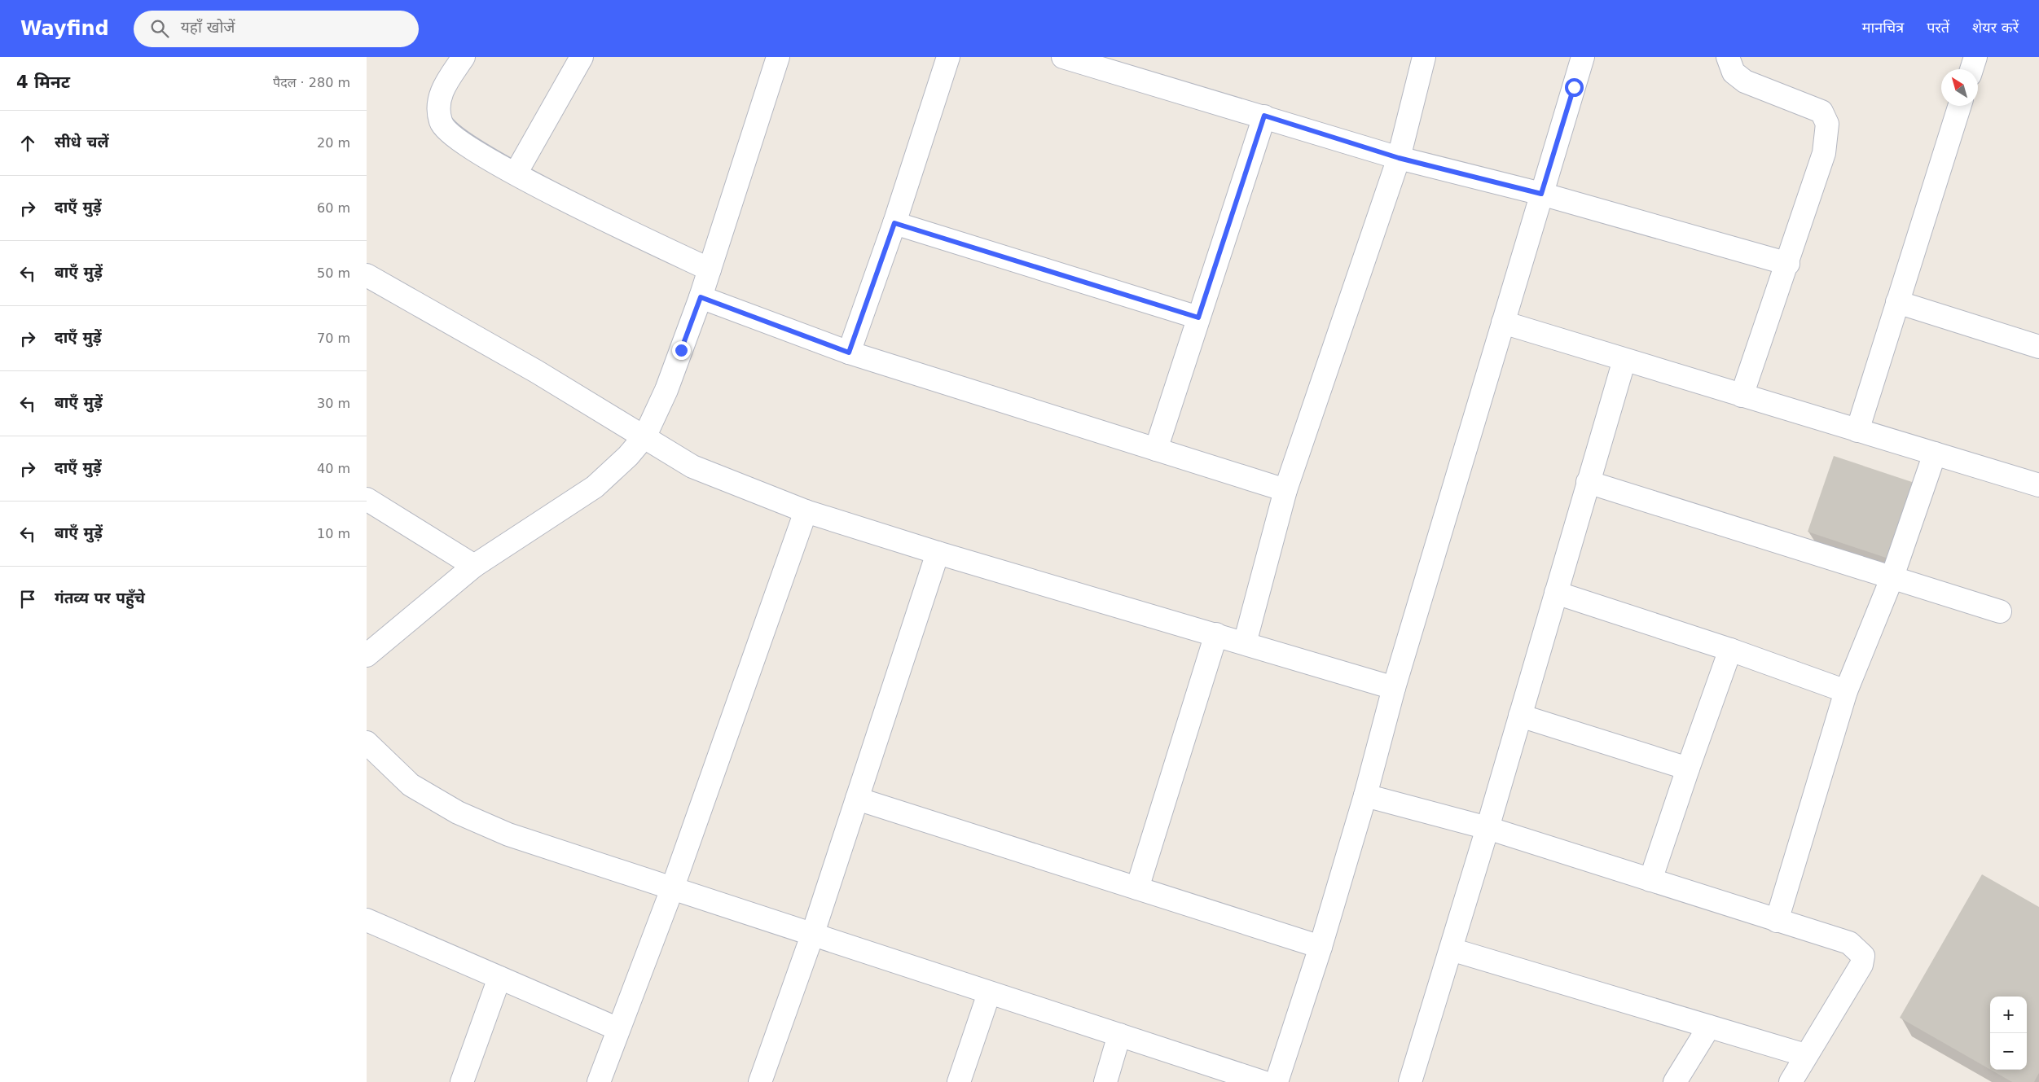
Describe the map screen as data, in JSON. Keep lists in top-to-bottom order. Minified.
{"north":"top left","page":{"header":"Wayfind","search":"यहाँ खोजें","nav":["मानचित्र","परतें","शेयर करें"],"heading":["4 मिनट","पैदल · 280 m"],"list":[["सीधे चलें","20 m"],["दाएँ मुड़ें","60 m"],["बाएँ मुड़ें","50 m"],["दाएँ मुड़ें","70 m"],["बाएँ मुड़ें","30 m"],["दाएँ मुड़ें","40 m"],["बाएँ मुड़ें","10 m"],"गंतव्य पर पहुँचे"],"map_buttons":["+","−"]}}
